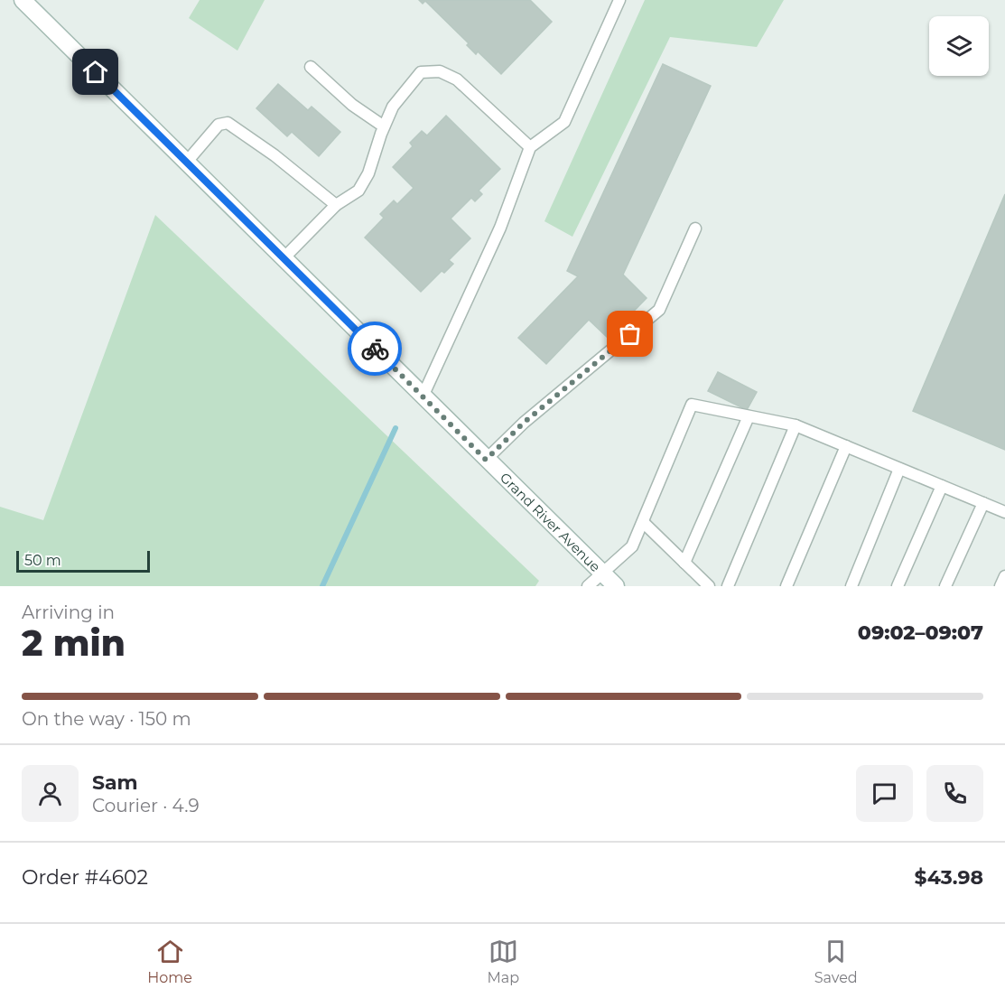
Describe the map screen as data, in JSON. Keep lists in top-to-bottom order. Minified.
{"streets":{"main road":["Grand River Avenue"]},"scale_bar":"50 m","page":{"scale":"50 m","heading":["2 min","Arriving in","09:02–09:07"],"panel":["Sam","Courier · 4.9","Order #4602","$43.98"],"bar":"On the way · 150 m","tabs":["Home","Map","Saved"]}}
